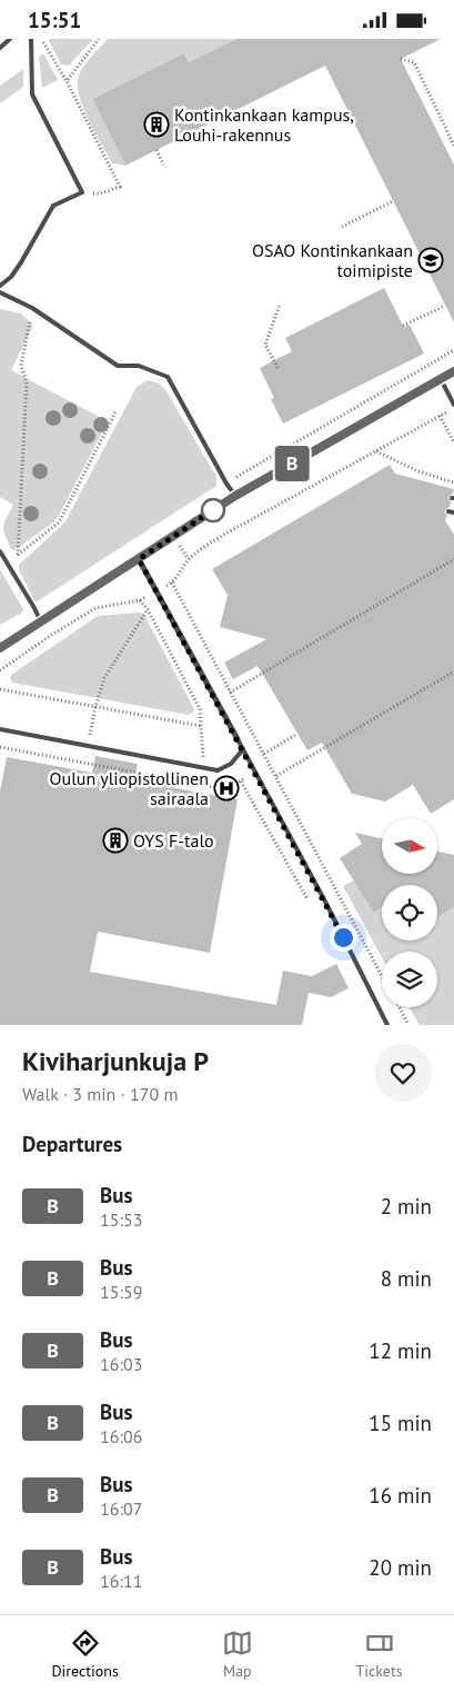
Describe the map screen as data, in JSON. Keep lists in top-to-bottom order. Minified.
{"places":{"building":["Kontinkankaan kampus, Louhi-rakennus","OYS F-talo"],"school or university":["OSAO Kontinkankaan toimipiste"],"hospital":["Oulun yliopistollinen sairaala"]},"lines":["bus line B"],"north":"right","page":{"status":"15:51","on_map":"B","heading":[["Kiviharjunkuja P","Walk · 3 min · 170 m"],"Departures"],"list":[{"mark":"B","name":"Bus","note":"15:53","value":"2 min"},{"mark":"B","name":"Bus","note":"15:59","value":"8 min"},{"mark":"B","name":"Bus","note":"16:03","value":"12 min"},{"mark":"B","name":"Bus","note":"16:06","value":"15 min"},{"mark":"B","name":"Bus","note":"16:07","value":"16 min"},{"mark":"B","name":"Bus","note":"16:11","value":"20 min"}],"tabs":["Directions","Map","Tickets"]}}
